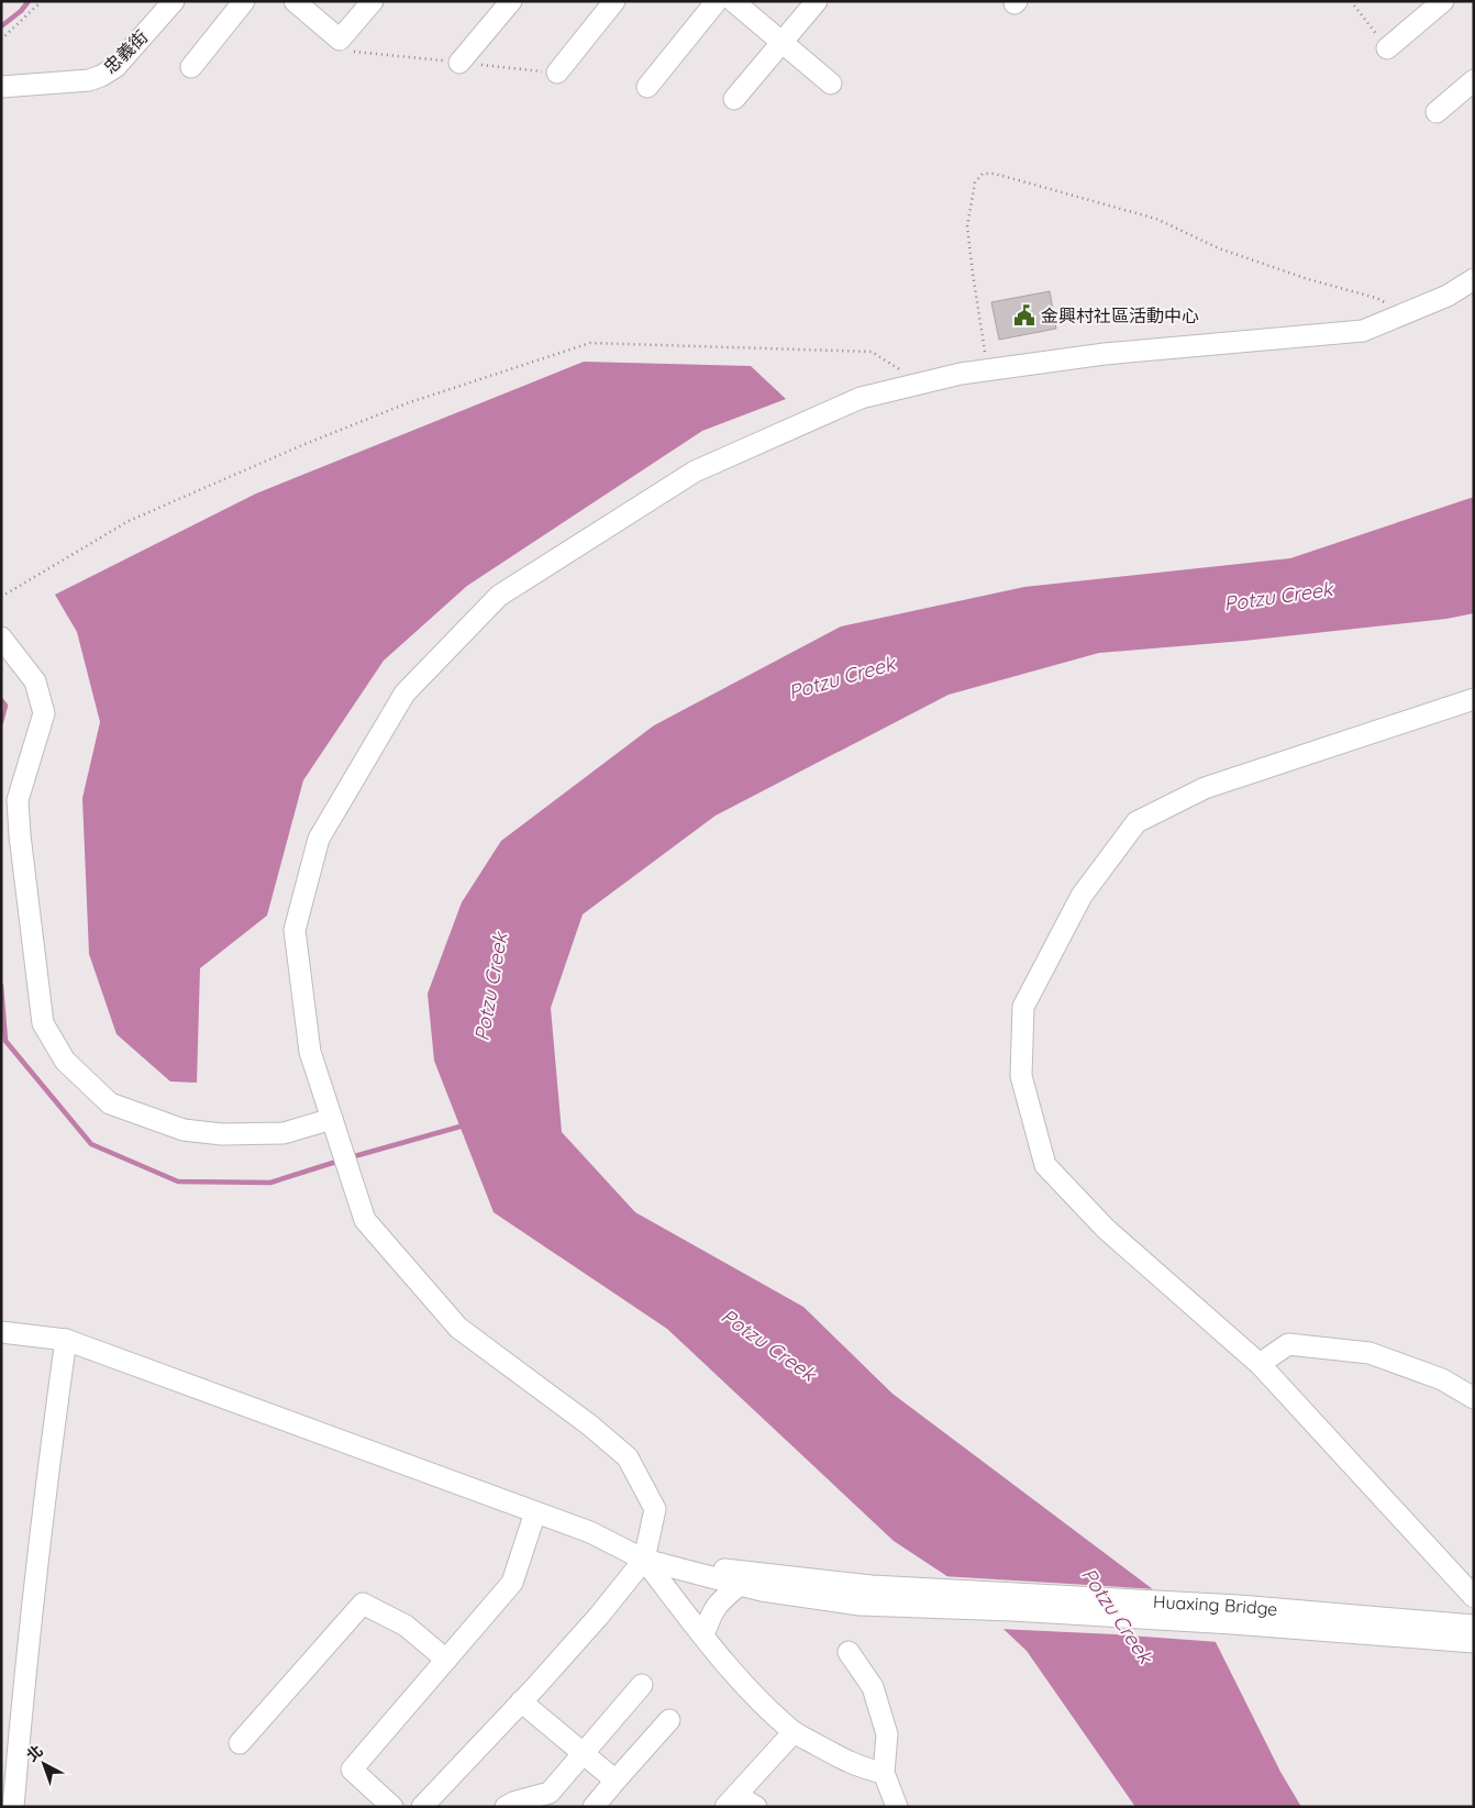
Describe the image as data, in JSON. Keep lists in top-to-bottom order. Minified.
{"streets":{"street":["忠義街","Huaxing Bridge"]},"water":["Potzu Creek"],"places":{"public building":["金興村社區活動中心"]},"north":"top left"}
